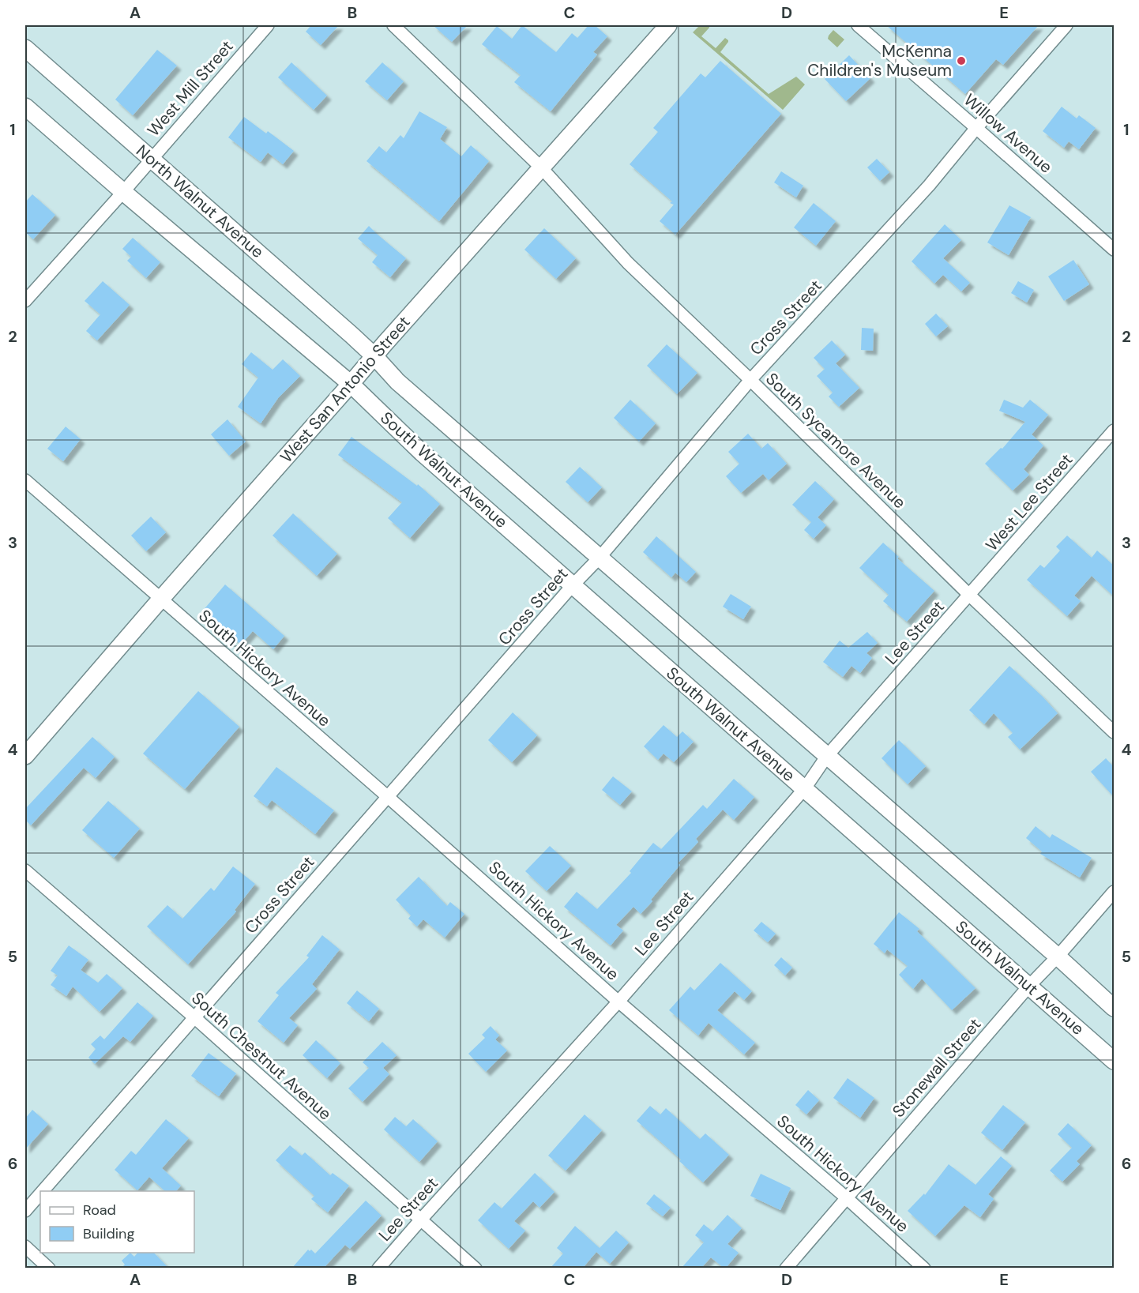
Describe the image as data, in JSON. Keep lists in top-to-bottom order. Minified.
{"streets":{"main road":["North Walnut Avenue","West San Antonio Street","South Walnut Avenue"],"street":["West Mill Street","Willow Avenue","Cross Street","South Sycamore Avenue","West Lee Street","Lee Street","South Hickory Avenue","South Chestnut Avenue","Stonewall Street"]},"crossings":[["West Mill Street","North Walnut Avenue"],["Willow Avenue","Cross Street"],["North Walnut Avenue","West San Antonio Street"],["Cross Street","South Sycamore Avenue"],["Cross Street","South Walnut Avenue"],["Cross Street","South Hickory Avenue"],["Cross Street","South Chestnut Avenue"],["West San Antonio Street","South Sycamore Avenue"],["West San Antonio Street","South Walnut Avenue"],["West San Antonio Street","South Hickory Avenue"],["South Sycamore Avenue","West Lee Street"],["South Sycamore Avenue","Lee Street"],["South Walnut Avenue","Lee Street"],["South Walnut Avenue","Stonewall Street"],["West Lee Street","Lee Street"],["Lee Street","South Hickory Avenue"],["Lee Street","South Chestnut Avenue"],["South Hickory Avenue","Stonewall Street"]],"places":["McKenna Children's Museum"],"legend":["Road","Building"],"grid":{"columns":["A","B","C","D","E"],"rows":["1","2","3","4","5","6"]}}
